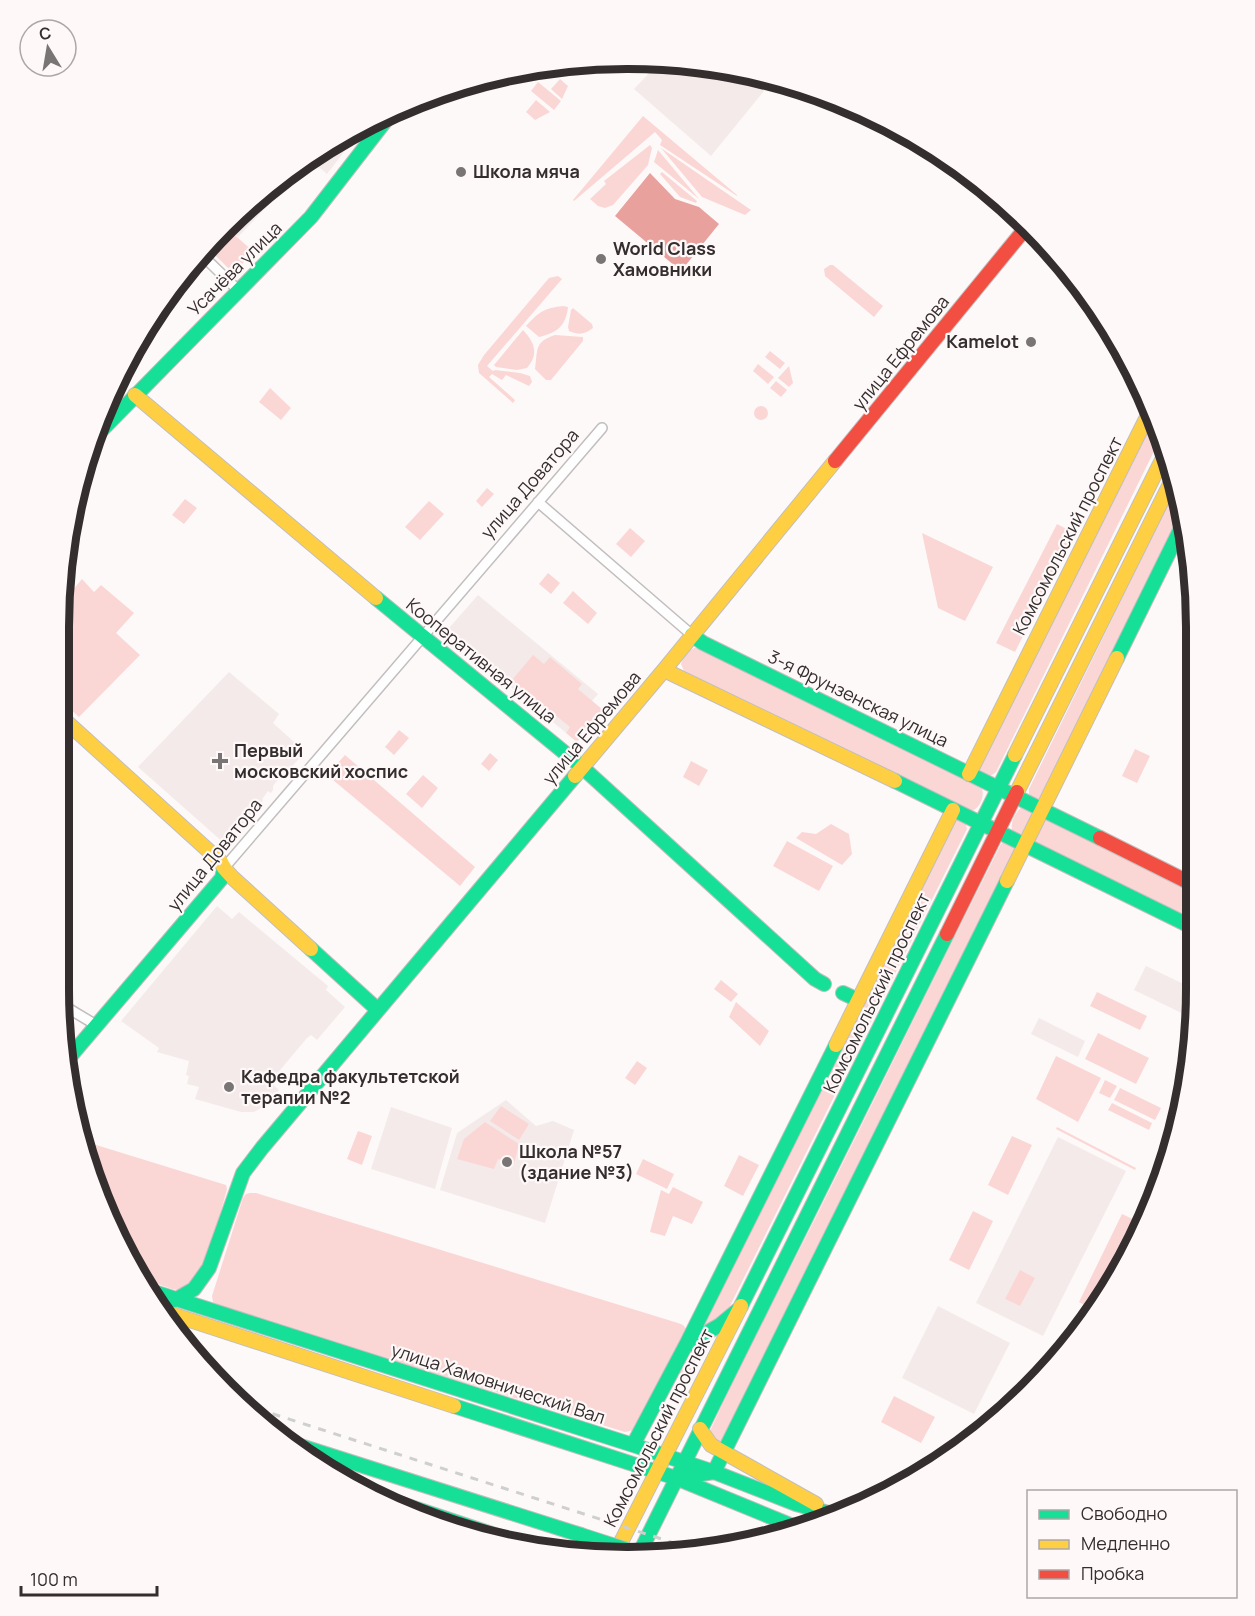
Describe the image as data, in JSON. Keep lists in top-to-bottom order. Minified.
{"streets":{"street":["Усачёва улица","улица Ефремова","улица Доватора","Комсомольский проспект","Кооперативная улица","3-я Фрунзенская улица","улица Хамовнический Вал"]},"crossings":[["Усачёва улица","Кооперативная улица"],["улица Ефремова","Кооперативная улица"],["улица Ефремова","3-я Фрунзенская улица"],["улица Ефремова","улица Хамовнический Вал"],["улица Доватора","Кооперативная улица"],["улица Доватора","3-я Фрунзенская улица"],["Комсомольский проспект","3-я Фрунзенская улица"],["Комсомольский проспект","улица Хамовнический Вал"]],"places":{"other":["Школа мяча","World Class Хамовники","Kamelot","Кафедра факультетской терапии №2","Школа №57 (здание №3)"],"health":["Первый московский хоспис"]},"legend":["Свободно","Медленно","Пробка"],"scale_bar":"100 m","north":"top"}
